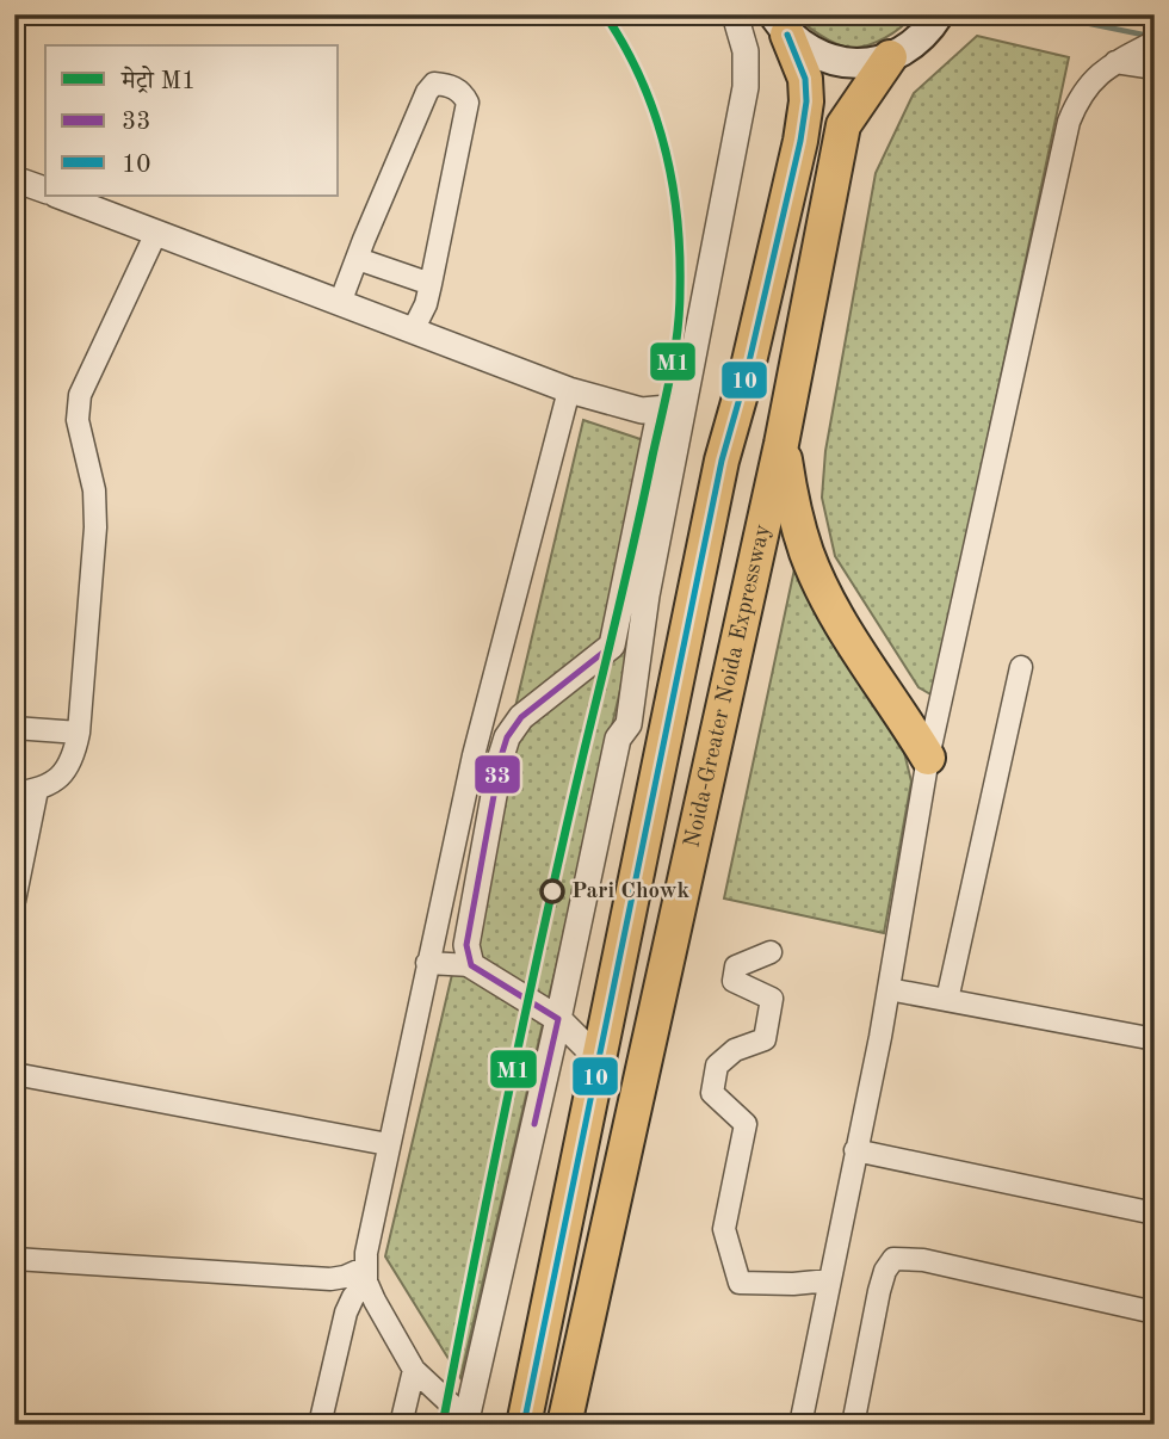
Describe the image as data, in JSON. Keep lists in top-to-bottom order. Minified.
{"streets":{"highway":["Noida-Greater Noida Expressway"]},"places":["Pari Chowk"],"lines":["metro line M1","transit line 10","transit line 33"],"legend":["मेट्रो M1","33","10"]}
